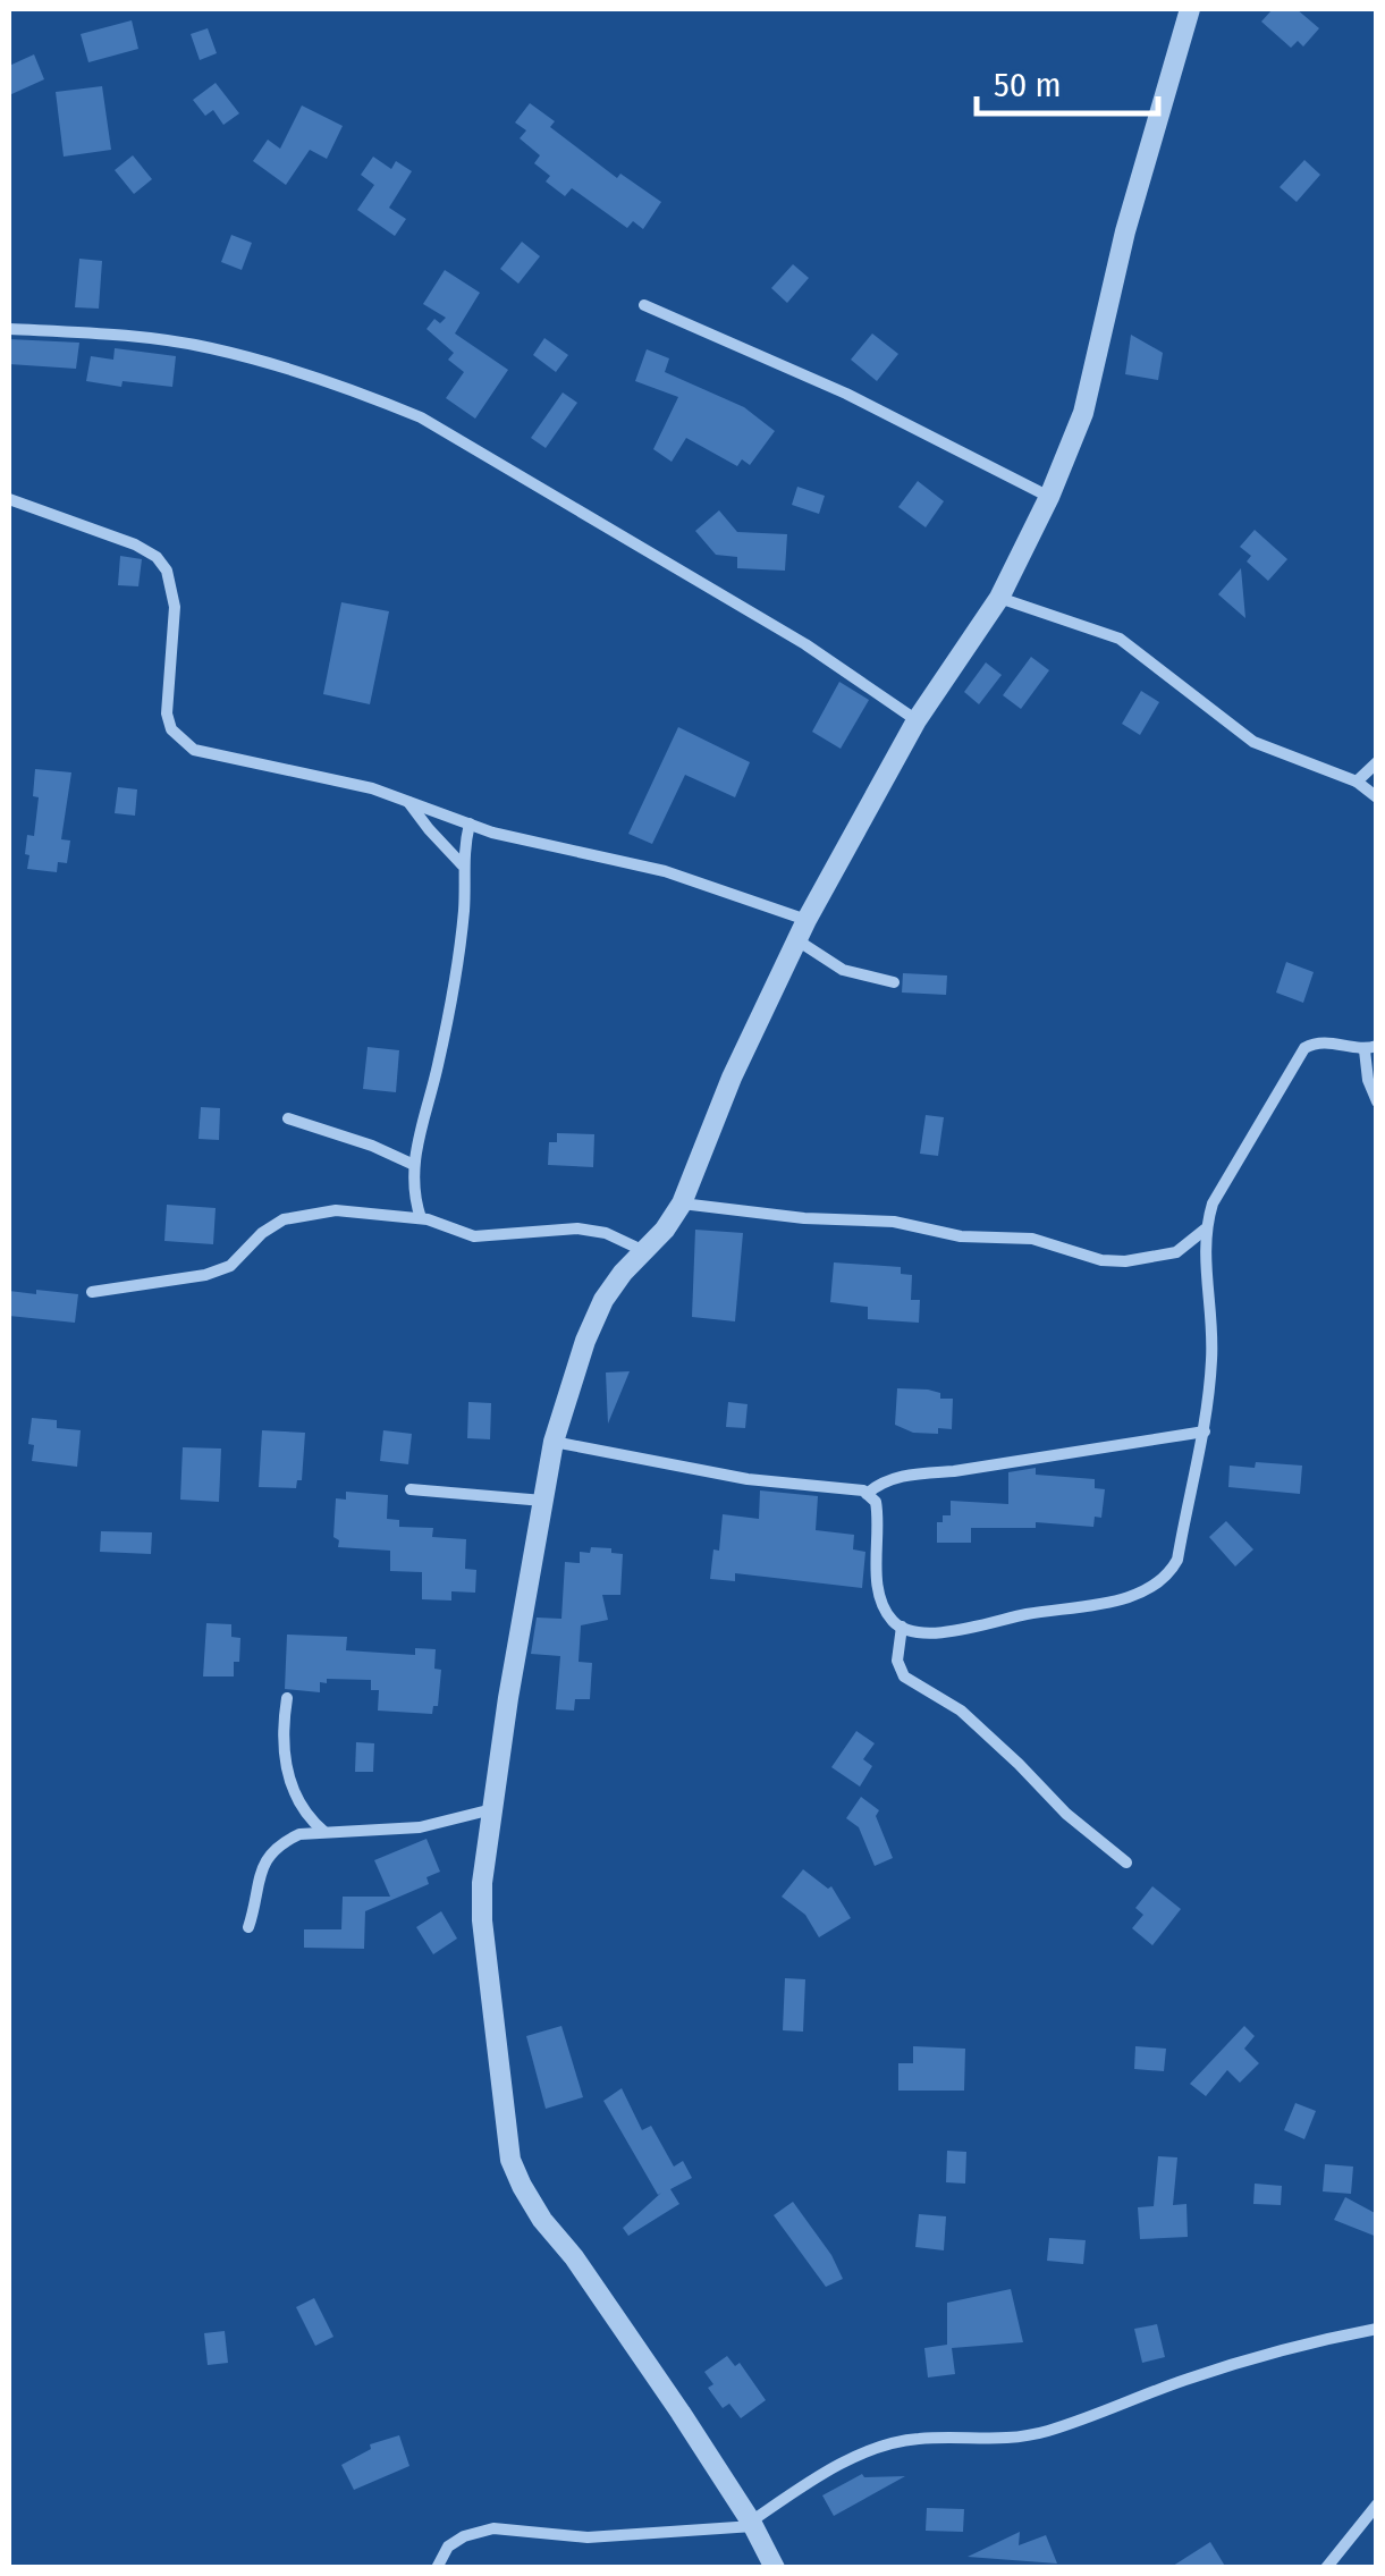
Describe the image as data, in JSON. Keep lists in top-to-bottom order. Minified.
{"scale_bar":"50 m"}
